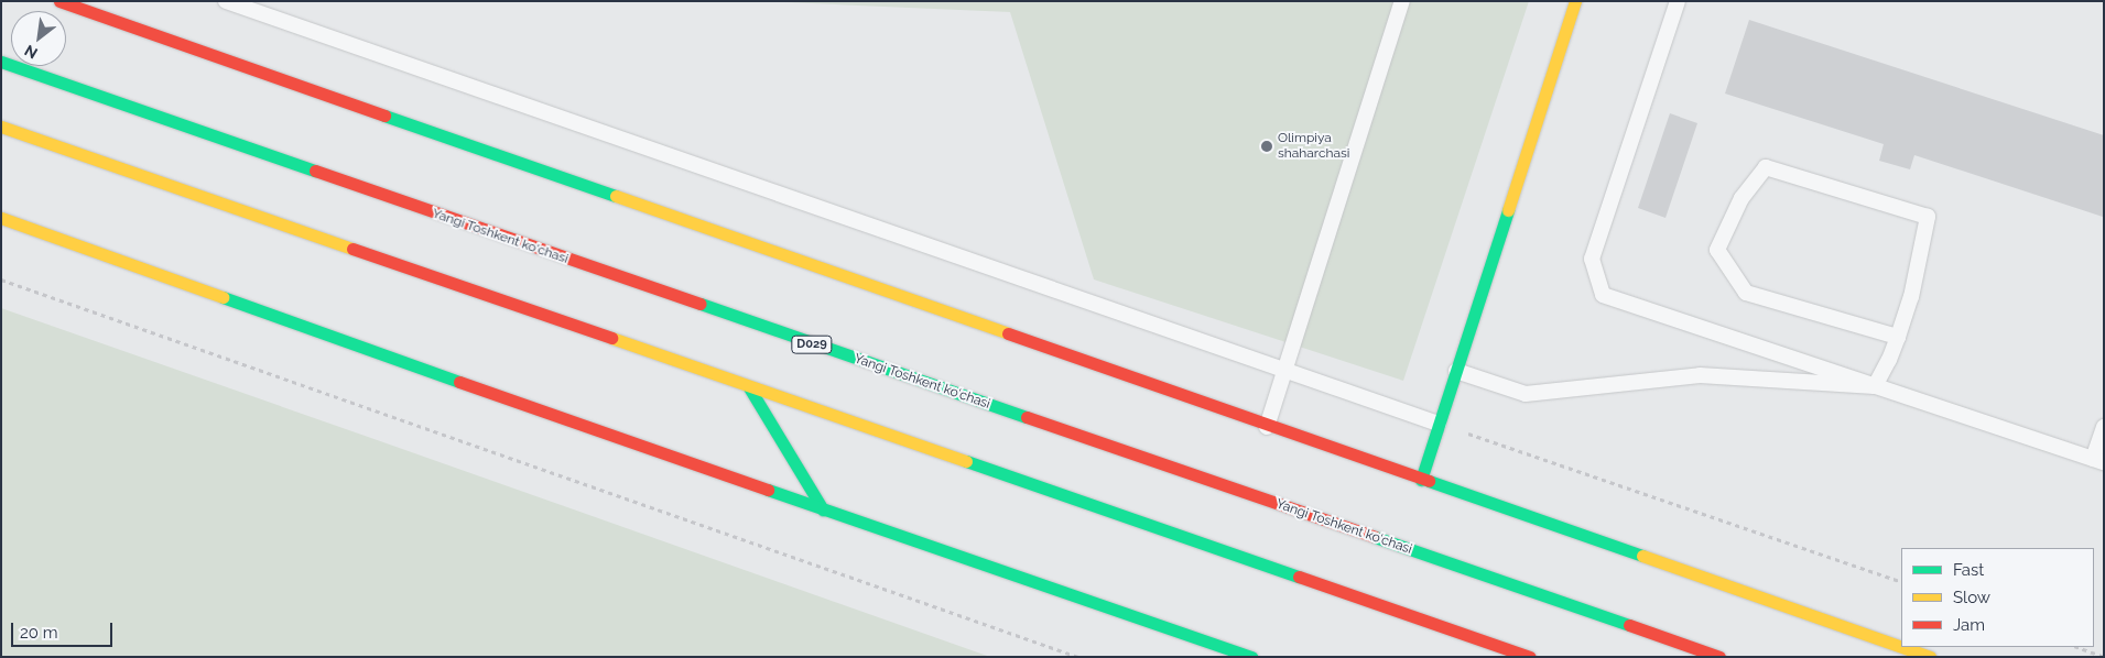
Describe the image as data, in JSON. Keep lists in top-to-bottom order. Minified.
{"streets":{"main road":["Yangi Toshkent ko‘chasi","D029"]},"places":["Olimpiya shaharchasi"],"legend":["Fast","Slow","Jam"],"scale_bar":"20 m","north":"bottom left"}
